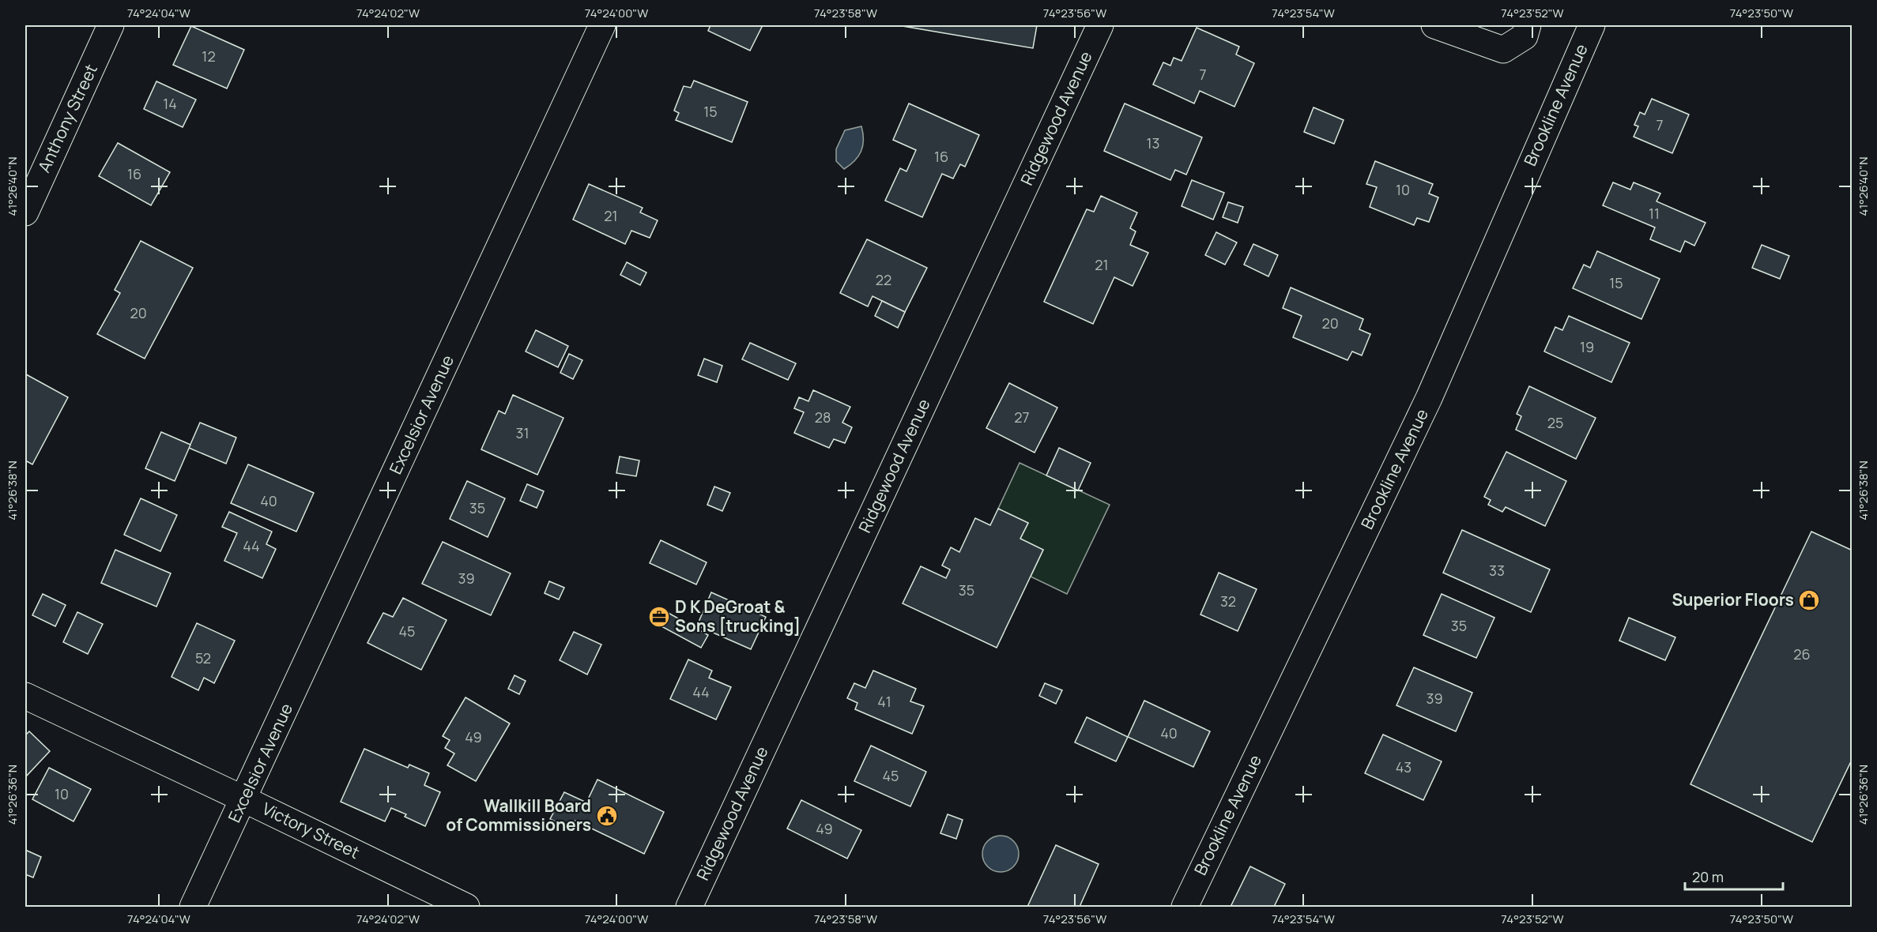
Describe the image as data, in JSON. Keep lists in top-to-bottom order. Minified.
{"streets":{"street":["Brookline Avenue","Anthony Street","Ridgewood Avenue","Excelsior Avenue","Victory Street"]},"crossings":[["Excelsior Avenue","Victory Street"]],"places":{"shop":["Superior Floors"],"office":["D K DeGroat & Sons [trucking]"],"public building":["Wallkill Board of Commissioners"]},"house_numbers":["12","7","14","15","7","13","16","16","10","11","21","21","22","15","20","20","19","28","27","25","31","40","35","44","33","39","35","32","35","45","26","52","44","39","41","40","49","43","45","10","49"],"scale_bar":"20 m","coordinates":["74°24'04\"W","74°24'02\"W","74°24'00\"W","74°23'58\"W","74°23'56\"W","74°23'54\"W","74°23'52\"W","74°23'50\"W","41°26'40\"N","41°26'38\"N","41°26'36\"N"]}
